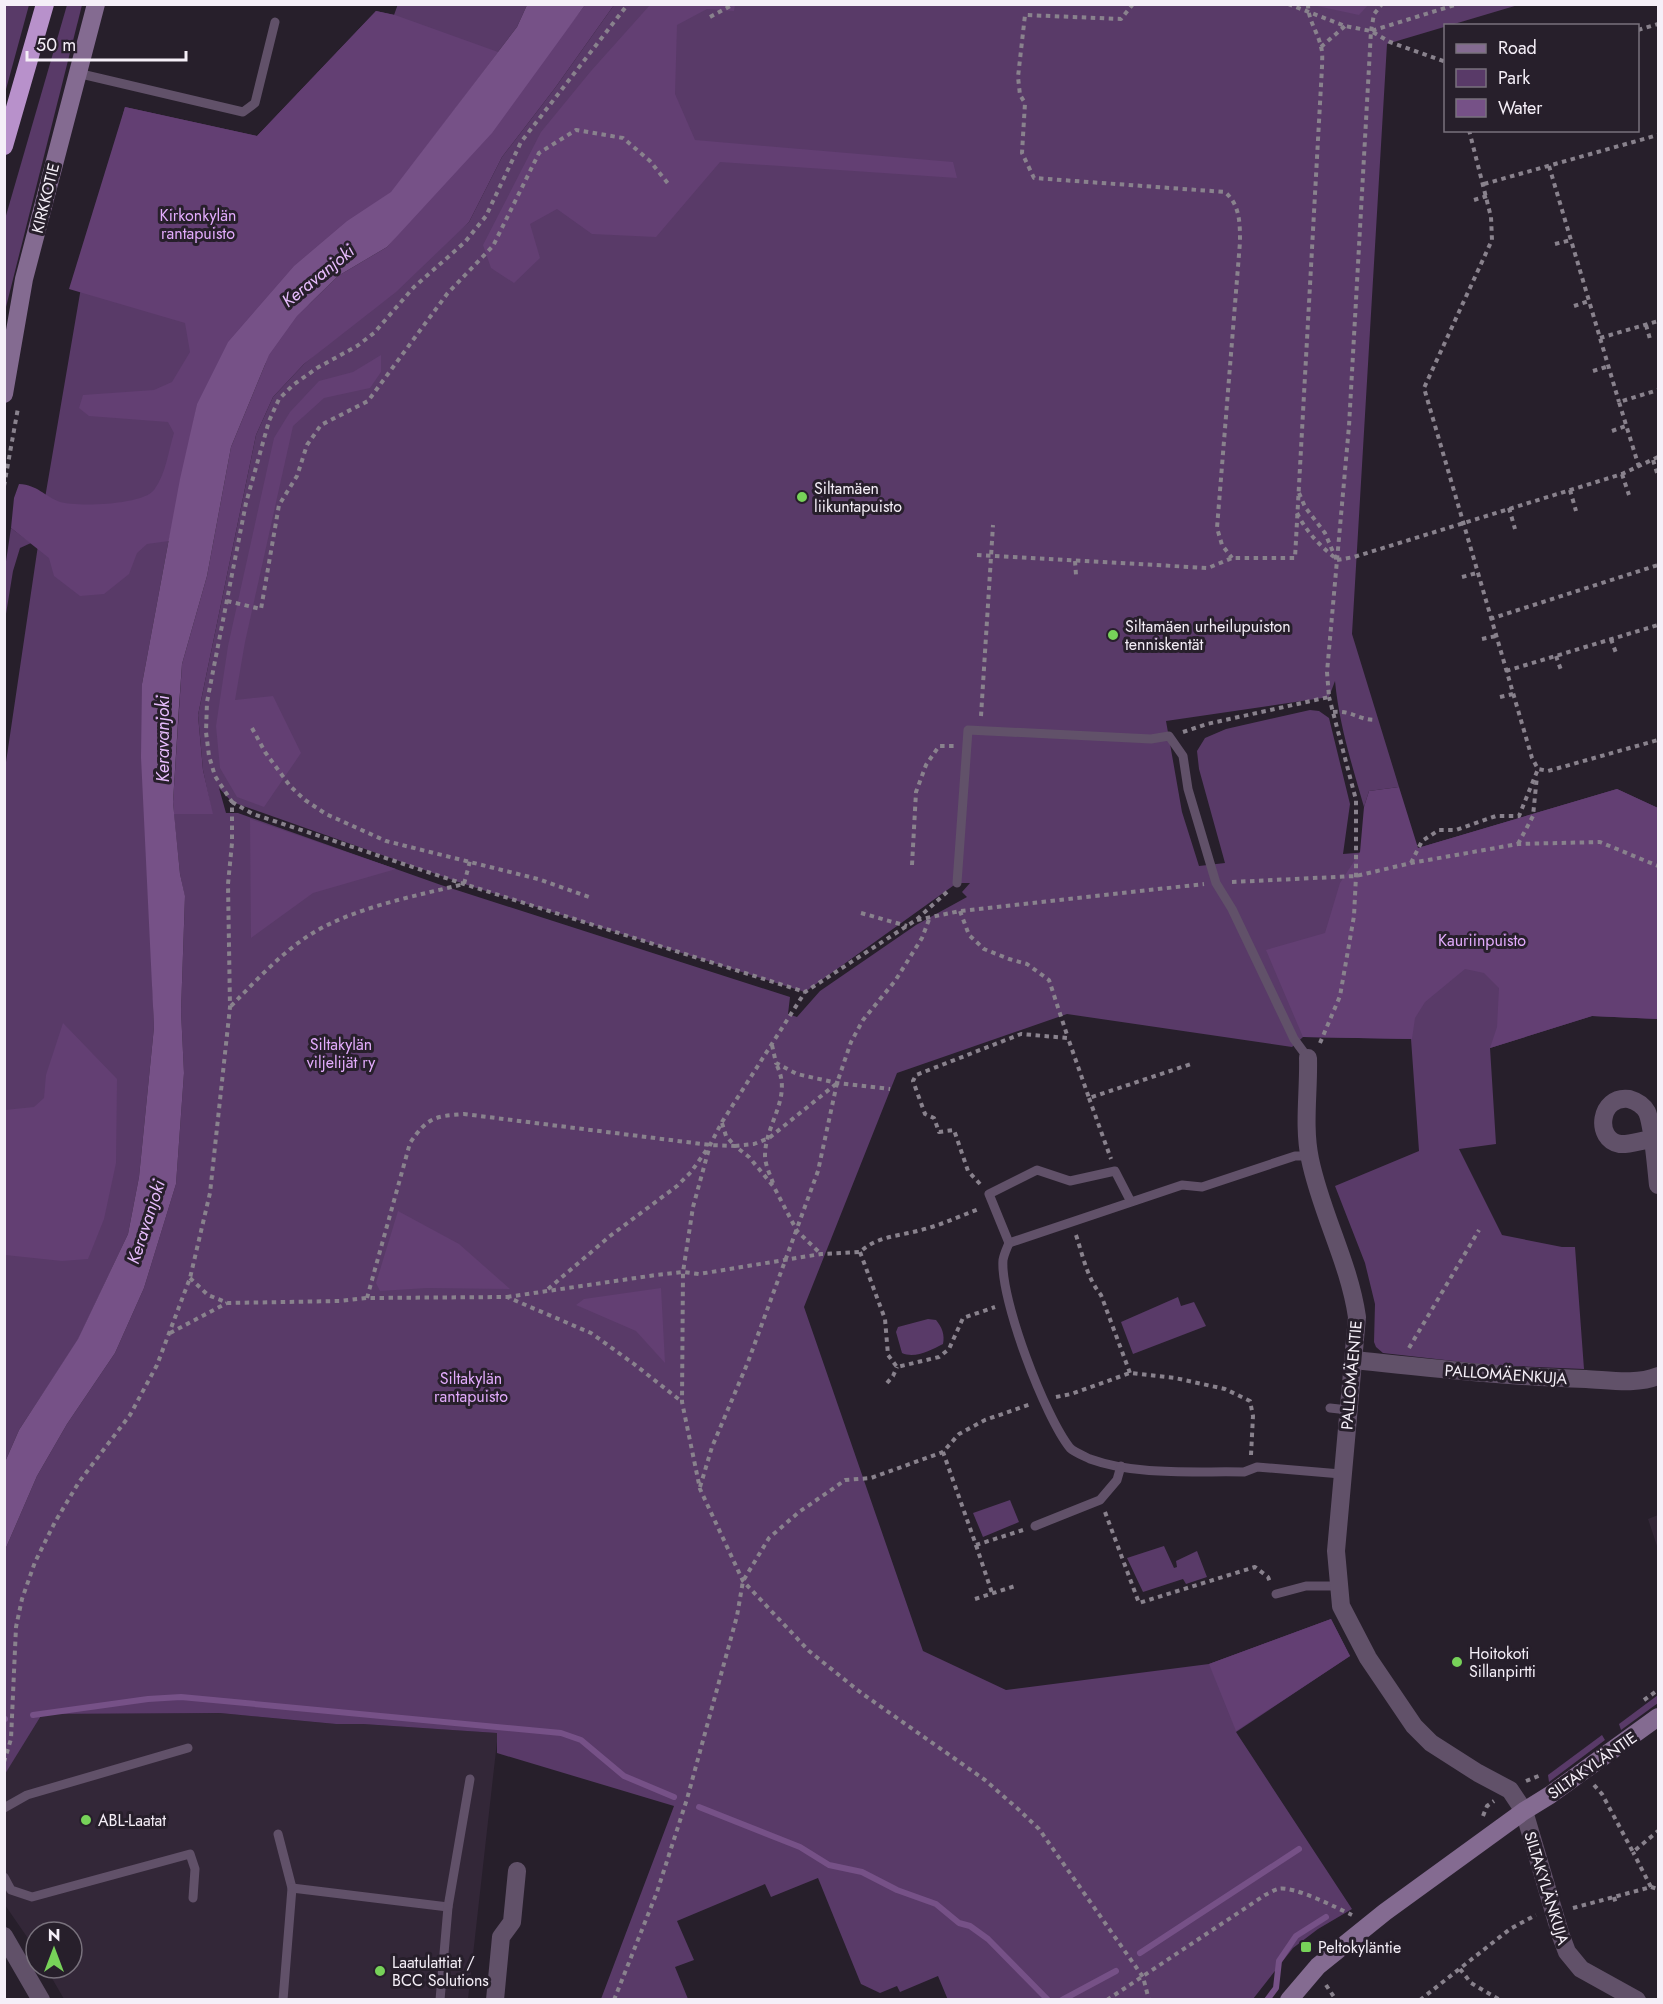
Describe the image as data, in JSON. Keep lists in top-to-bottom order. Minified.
{"streets":{"street":["KIRKKOTIE","PALLOMÄENKUJA","PALLOMÄENTIE","SILTAKYLÄNTIE","SILTAKYLÄNKUJA"]},"crossings":[["PALLOMÄENKUJA","PALLOMÄENTIE"],["PALLOMÄENTIE","SILTAKYLÄNTIE"],["PALLOMÄENTIE","SILTAKYLÄNKUJA"],["SILTAKYLÄNTIE","SILTAKYLÄNKUJA"]],"water":["Keravanjoki"],"parks":["Kirkonkylän rantapuisto","Kauriinpuisto","Siltakylän viljelijät ry","Siltakylän rantapuisto"],"places":{"other":["Siltamäen liikuntapuisto","Siltamäen urheilupuiston tenniskentät","Hoitokoti Sillanpirtti","ABL-Laatat","Laatulattiat / BCC Solutions"],"transit":["Peltokyläntie"]},"legend":["Road","Park","Water"],"scale_bar":"50 m","north":"top"}
